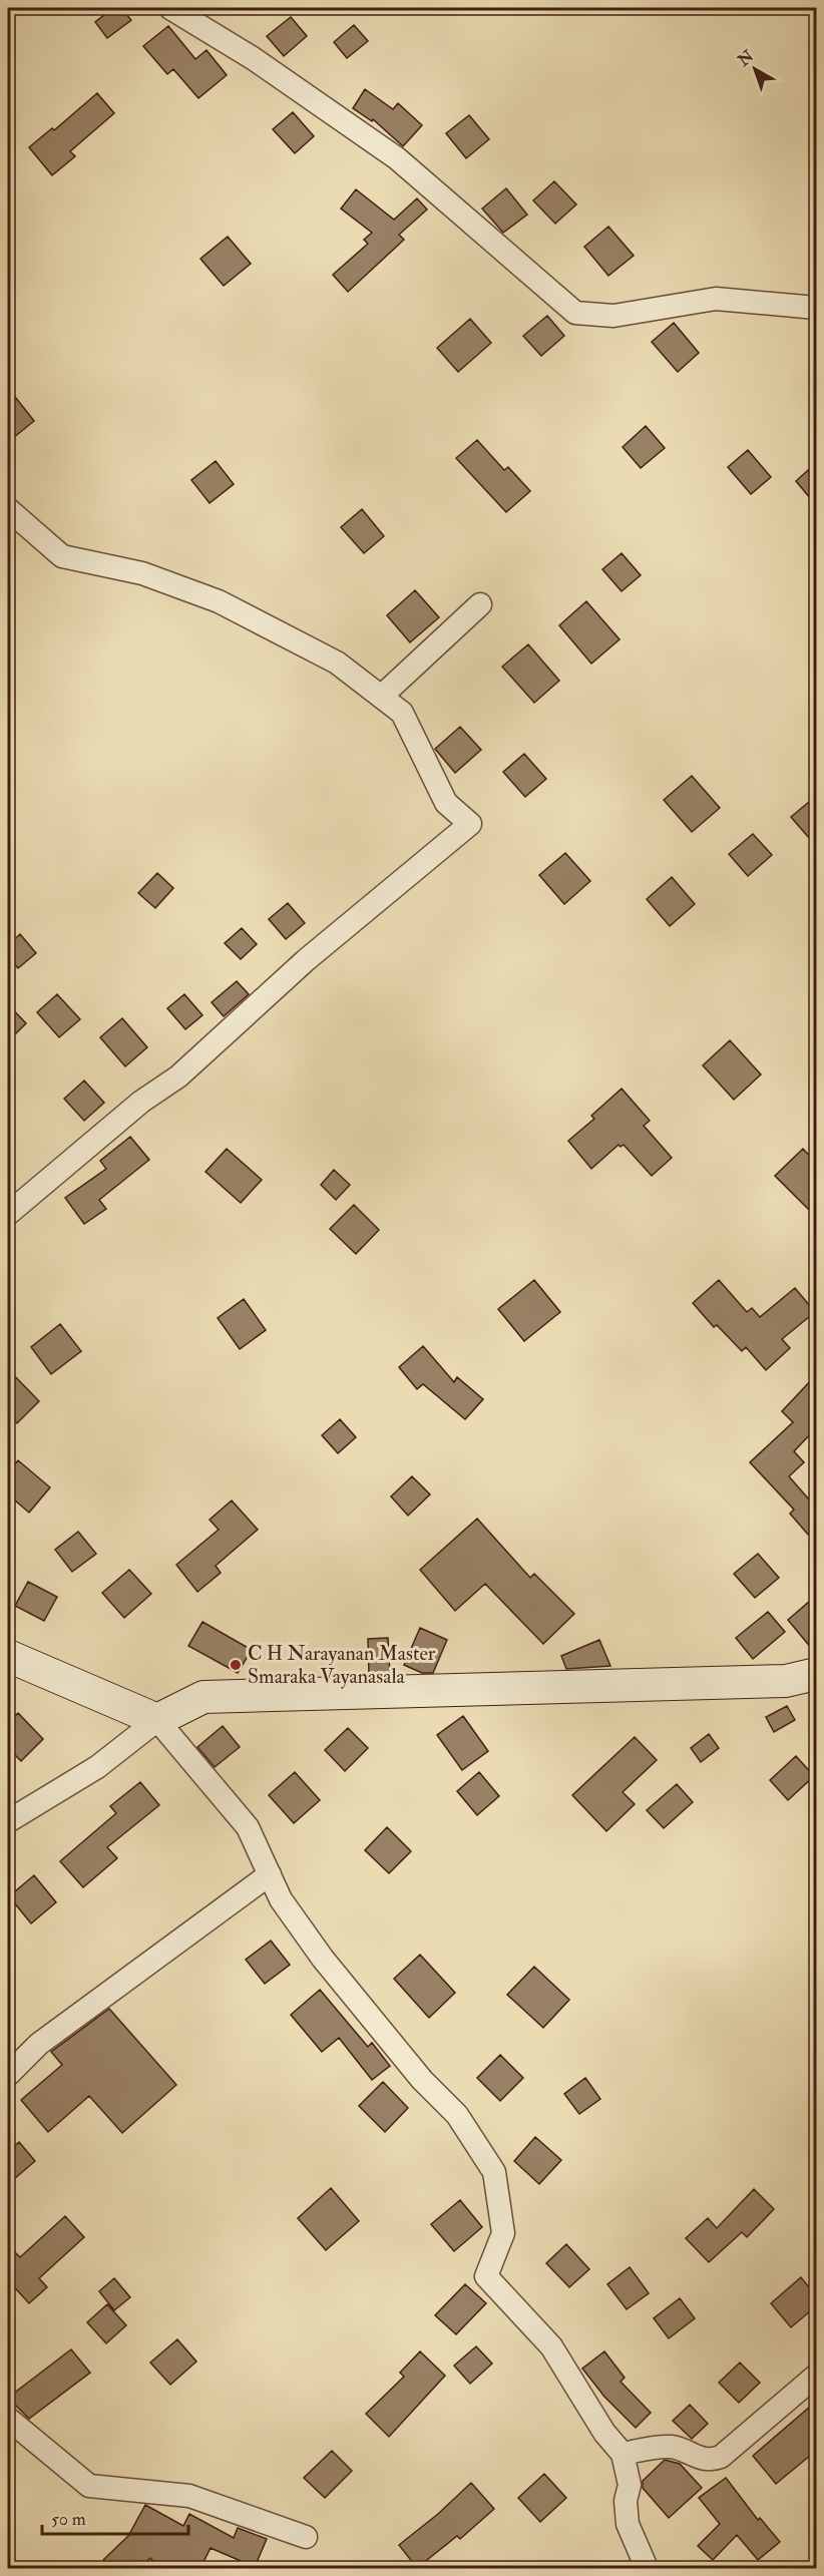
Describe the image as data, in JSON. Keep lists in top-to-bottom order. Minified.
{"places":["C H Narayanan Master Smaraka Vayanasala"],"scale_bar":"50 m","north":"top left"}
